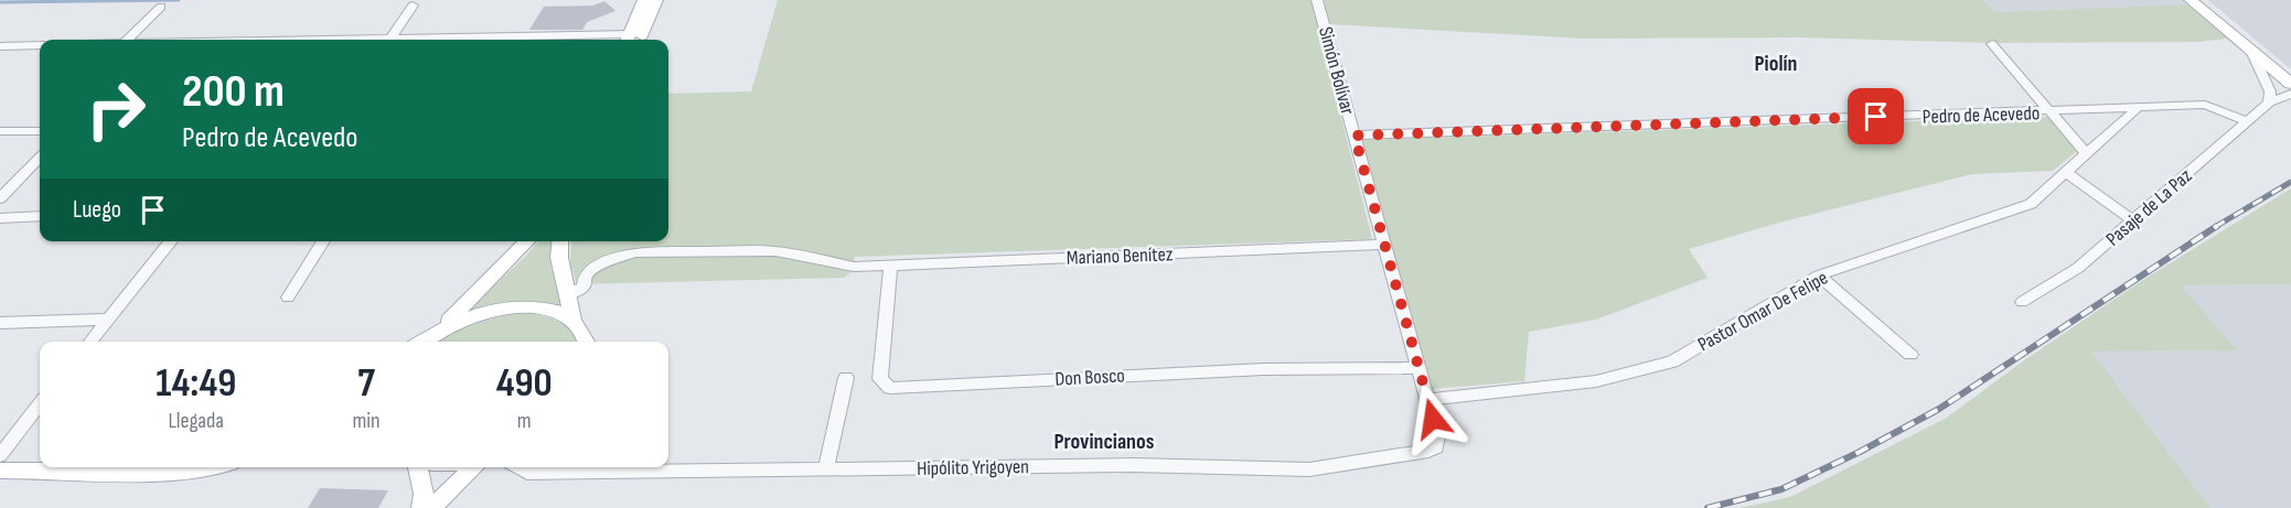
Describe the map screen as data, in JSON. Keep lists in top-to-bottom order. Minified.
{"streets":{"street":["Simón Bolívar","Pedro de Acevedo","Pasaje de La Paz","Mariano Benítez","Pastor Omar De Felipe","Don Bosco","Hipólito Yrigoyen"]},"crossings":[["Simón Bolívar","Pedro de Acevedo"],["Simón Bolívar","Mariano Benítez"],["Simón Bolívar","Pastor Omar De Felipe"],["Simón Bolívar","Don Bosco"],["Simón Bolívar","Hipólito Yrigoyen"],["Pedro de Acevedo","Pasaje de La Paz"],["Pedro de Acevedo","Pastor Omar De Felipe"],["Mariano Benítez","Don Bosco"]],"districts":["Piolín","Provincianos"],"page":{"turn":["200 m","Pedro de Acevedo"],"then":"Luego","eta":["14:49","Llegada","7","min","490","m"]}}
